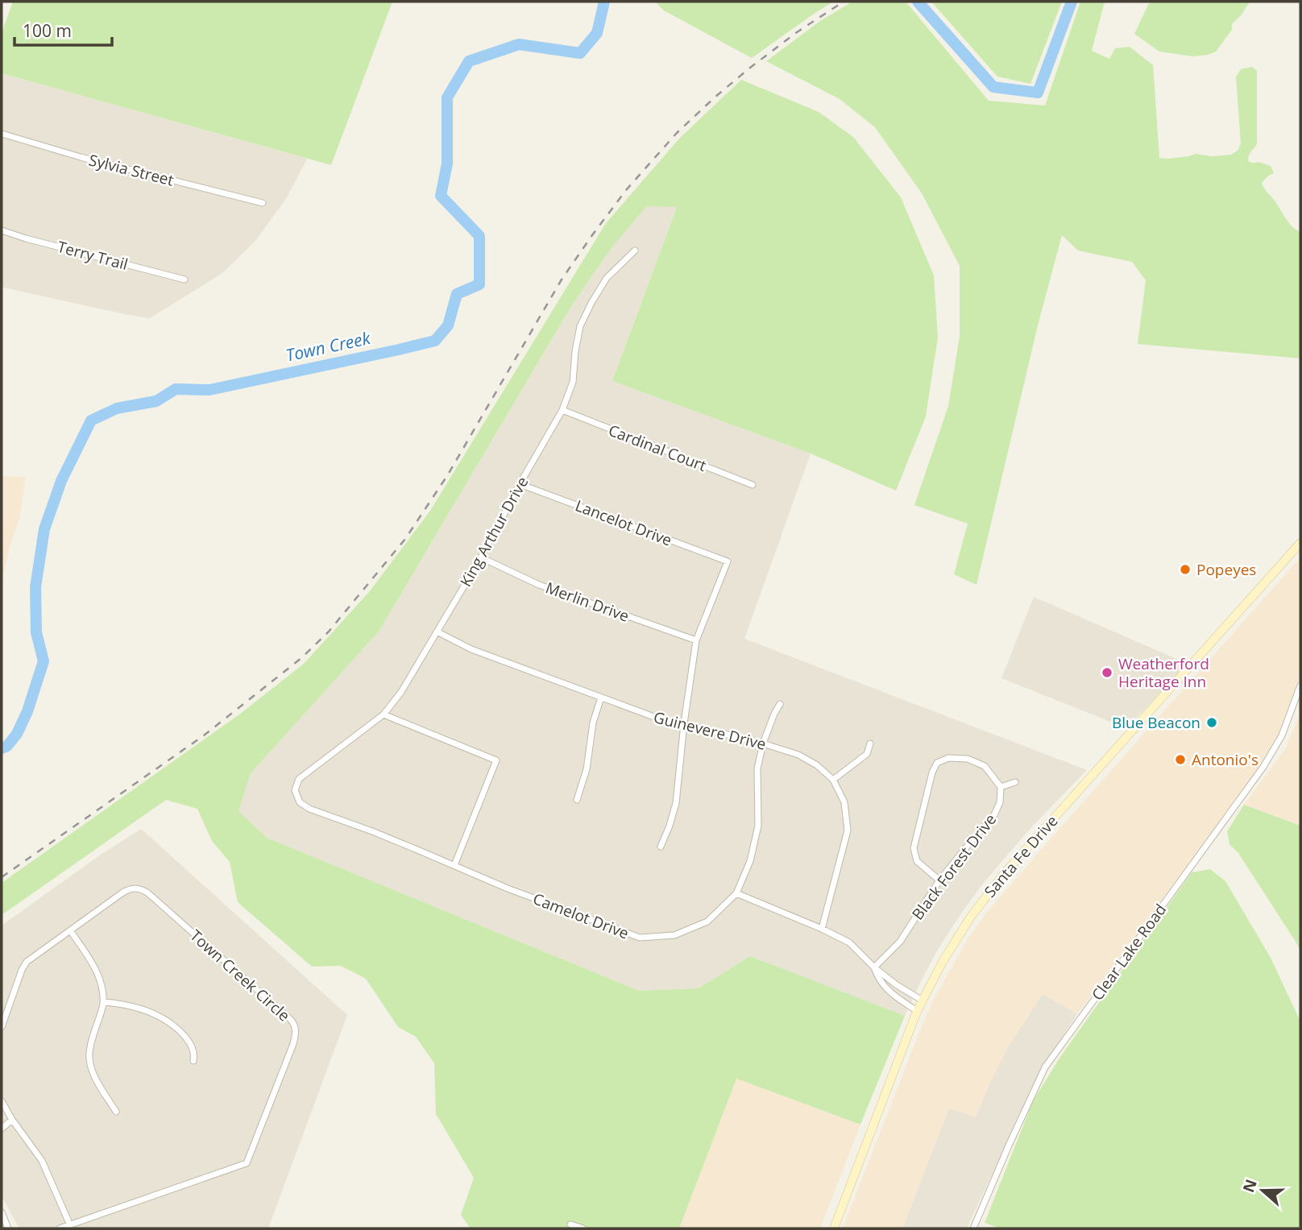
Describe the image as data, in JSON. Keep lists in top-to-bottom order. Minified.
{"streets":{"main road":["Santa Fe Drive"],"street":["Sylvia Street","Terry Trail","Cardinal Court","Lancelot Drive","King Arthur Drive","Merlin Drive","Guinevere Drive","Black Forest Drive","Camelot Drive","Clear Lake Road","Town Creek Circle"]},"crossings":[["Cardinal Court","King Arthur Drive"],["Lancelot Drive","King Arthur Drive"],["Lancelot Drive","Merlin Drive"],["King Arthur Drive","Merlin Drive"],["King Arthur Drive","Guinevere Drive"],["King Arthur Drive","Camelot Drive"],["Guinevere Drive","Camelot Drive"]],"water":["Town Creek"],"places":["Popeyes","Weatherford Heritage Inn","Blue Beacon","Antonio's"],"scale_bar":"100 m","north":"left"}
